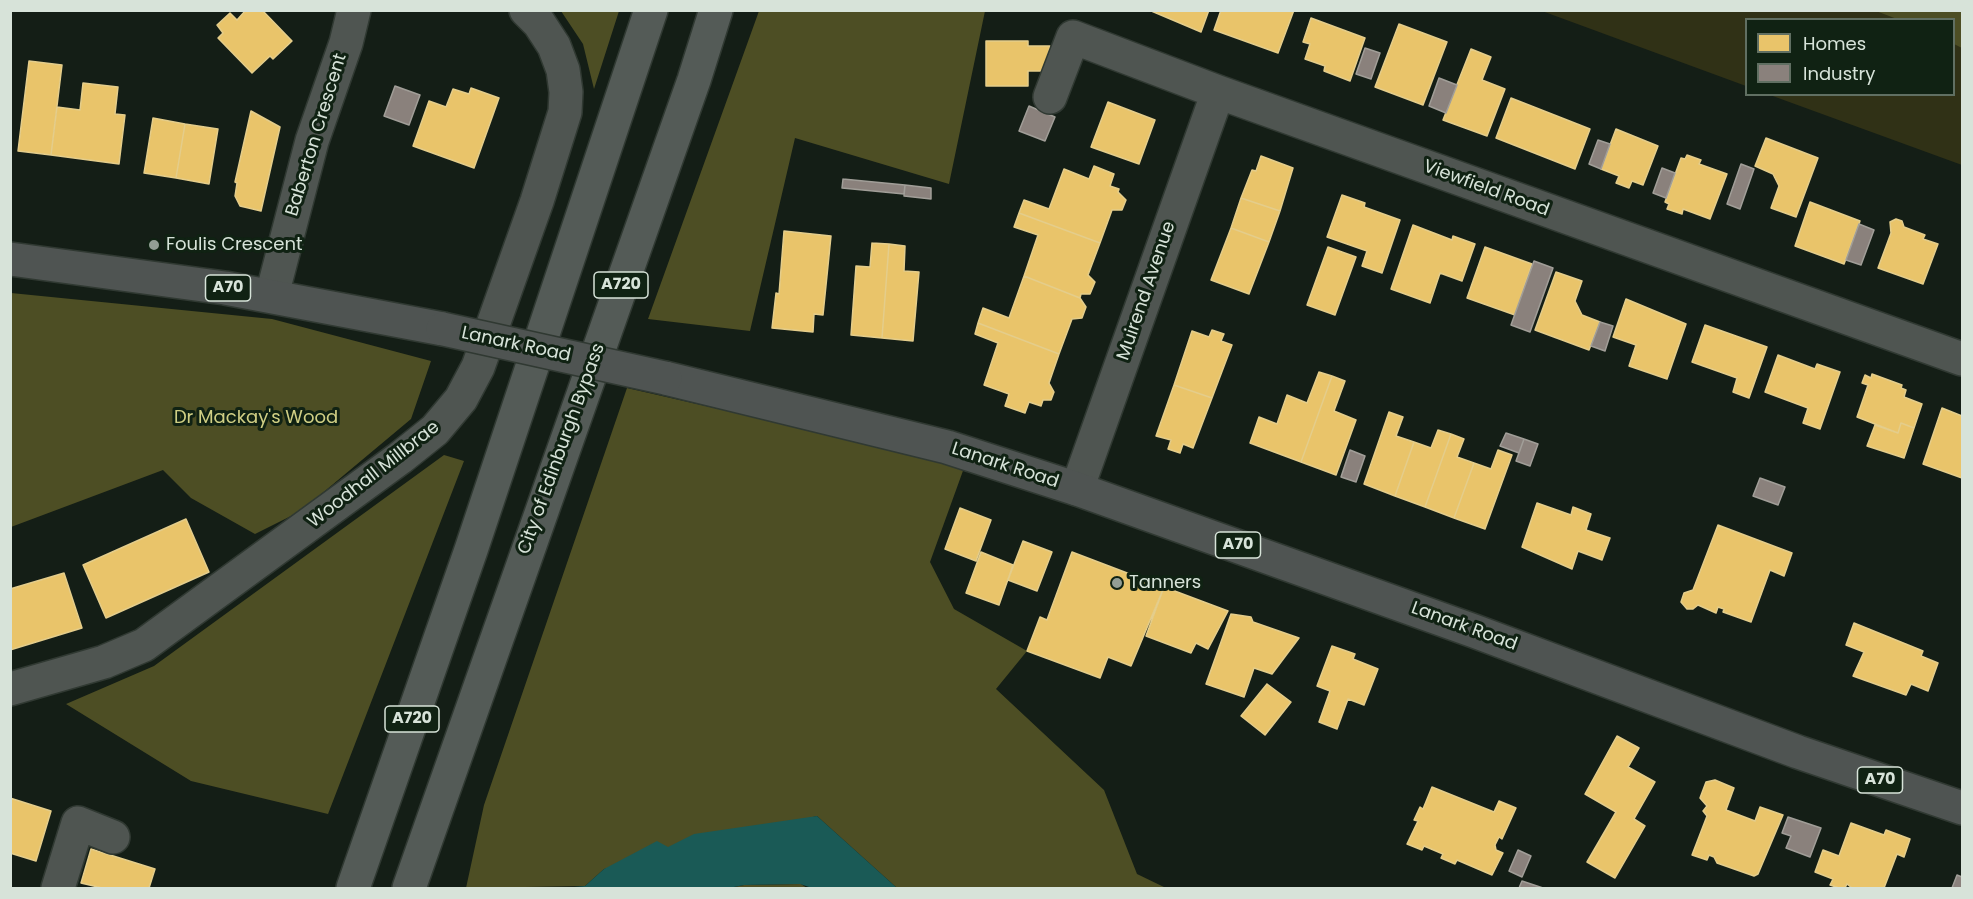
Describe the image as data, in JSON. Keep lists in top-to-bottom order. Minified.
{"streets":{"highway":["A720","City of Edinburgh Bypass"],"main road":["A70","Lanark Road"],"street":["Baberton Crescent","Viewfield Road","Muirend Avenue","Woodhall Millbrae"]},"crossings":[["Baberton Crescent","Lanark Road"],["Viewfield Road","Muirend Avenue"],["Muirend Avenue","Lanark Road"]],"parks":["Dr Mackay's Wood"],"places":["Foulis Crescent","Tanners"],"legend":["Homes","Industry"]}
